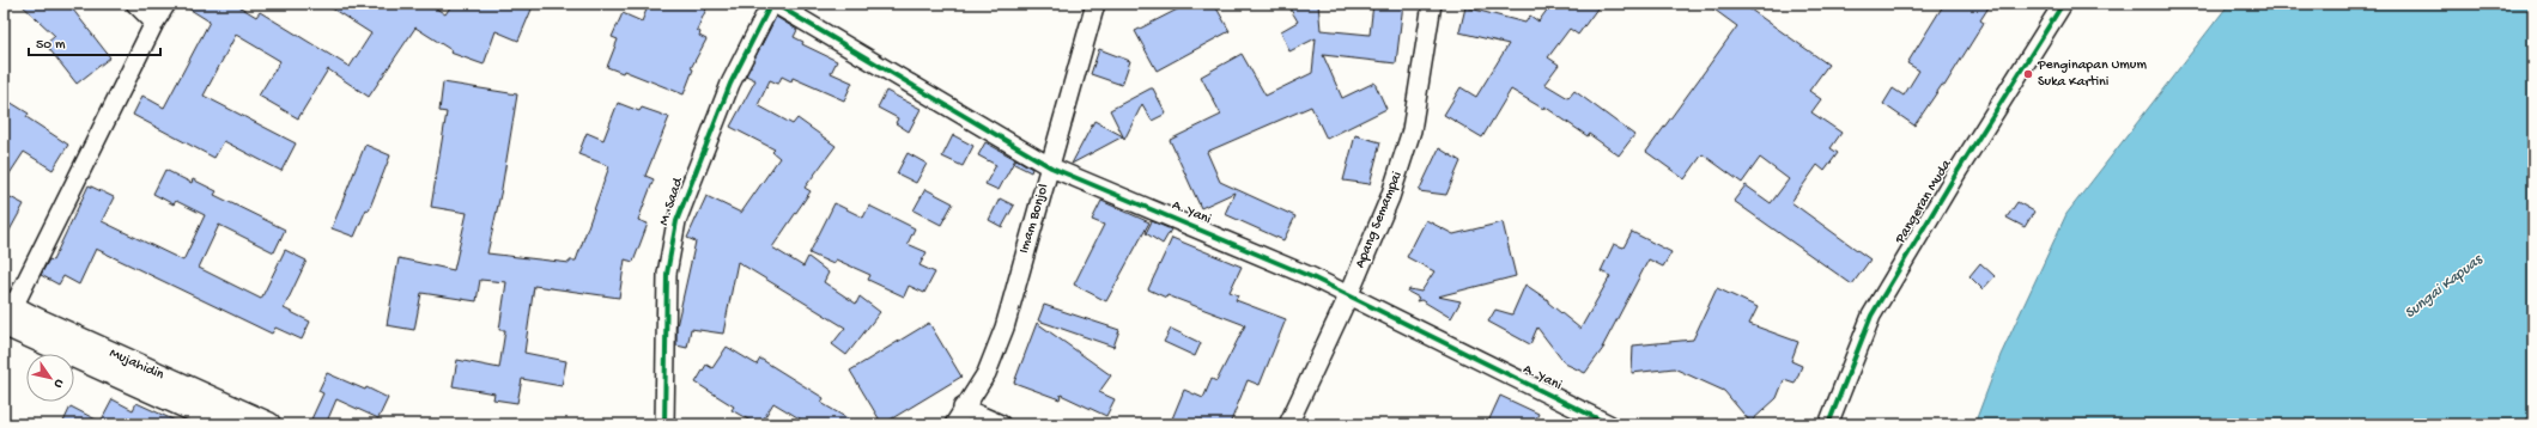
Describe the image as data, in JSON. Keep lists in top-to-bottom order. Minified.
{"streets":{"main road":["Mujahidin"],"street":["M. Saad","Pangeran Muda","A. Yani","Imam Bonjol","Apang Semampai"]},"crossings":[["A. Yani","Imam Bonjol"],["A. Yani","Apang Semampai"]],"water":["Sungai Kapuas"],"places":["Penginapan Umum Suka Kartini"],"scale_bar":"50 m","north":"bottom right"}
